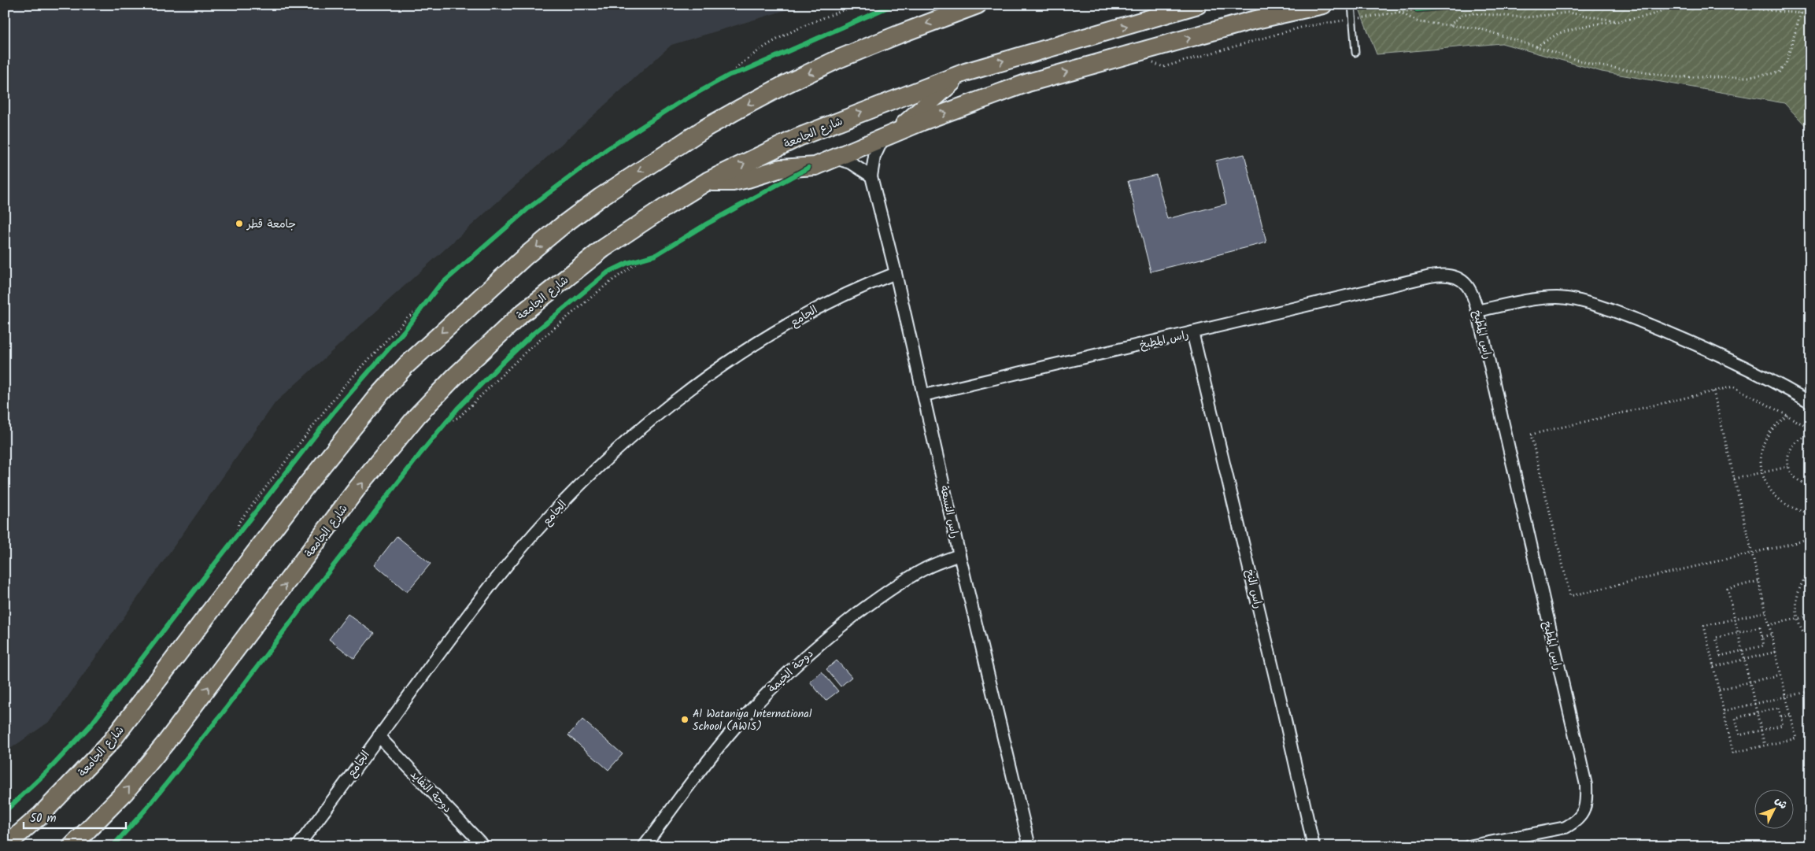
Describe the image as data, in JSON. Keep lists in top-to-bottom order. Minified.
{"streets":{"main road":["شارع الجامعة"],"street":["الجامع","راس المطبخ","راس النسعة","راس النخ","دوحة الخيمة","دوحة النفايد"]},"crossings":[["الجامع","راس النسعة"],["الجامع","دوحة النفايد"],["راس المطبخ","راس النسعة"],["راس المطبخ","راس النخ"],["راس النسعة","دوحة الخيمة"]],"places":["جامعة قطر","Al Wataniya International School (AWIS)"],"scale_bar":"50 m","north":"top right"}
